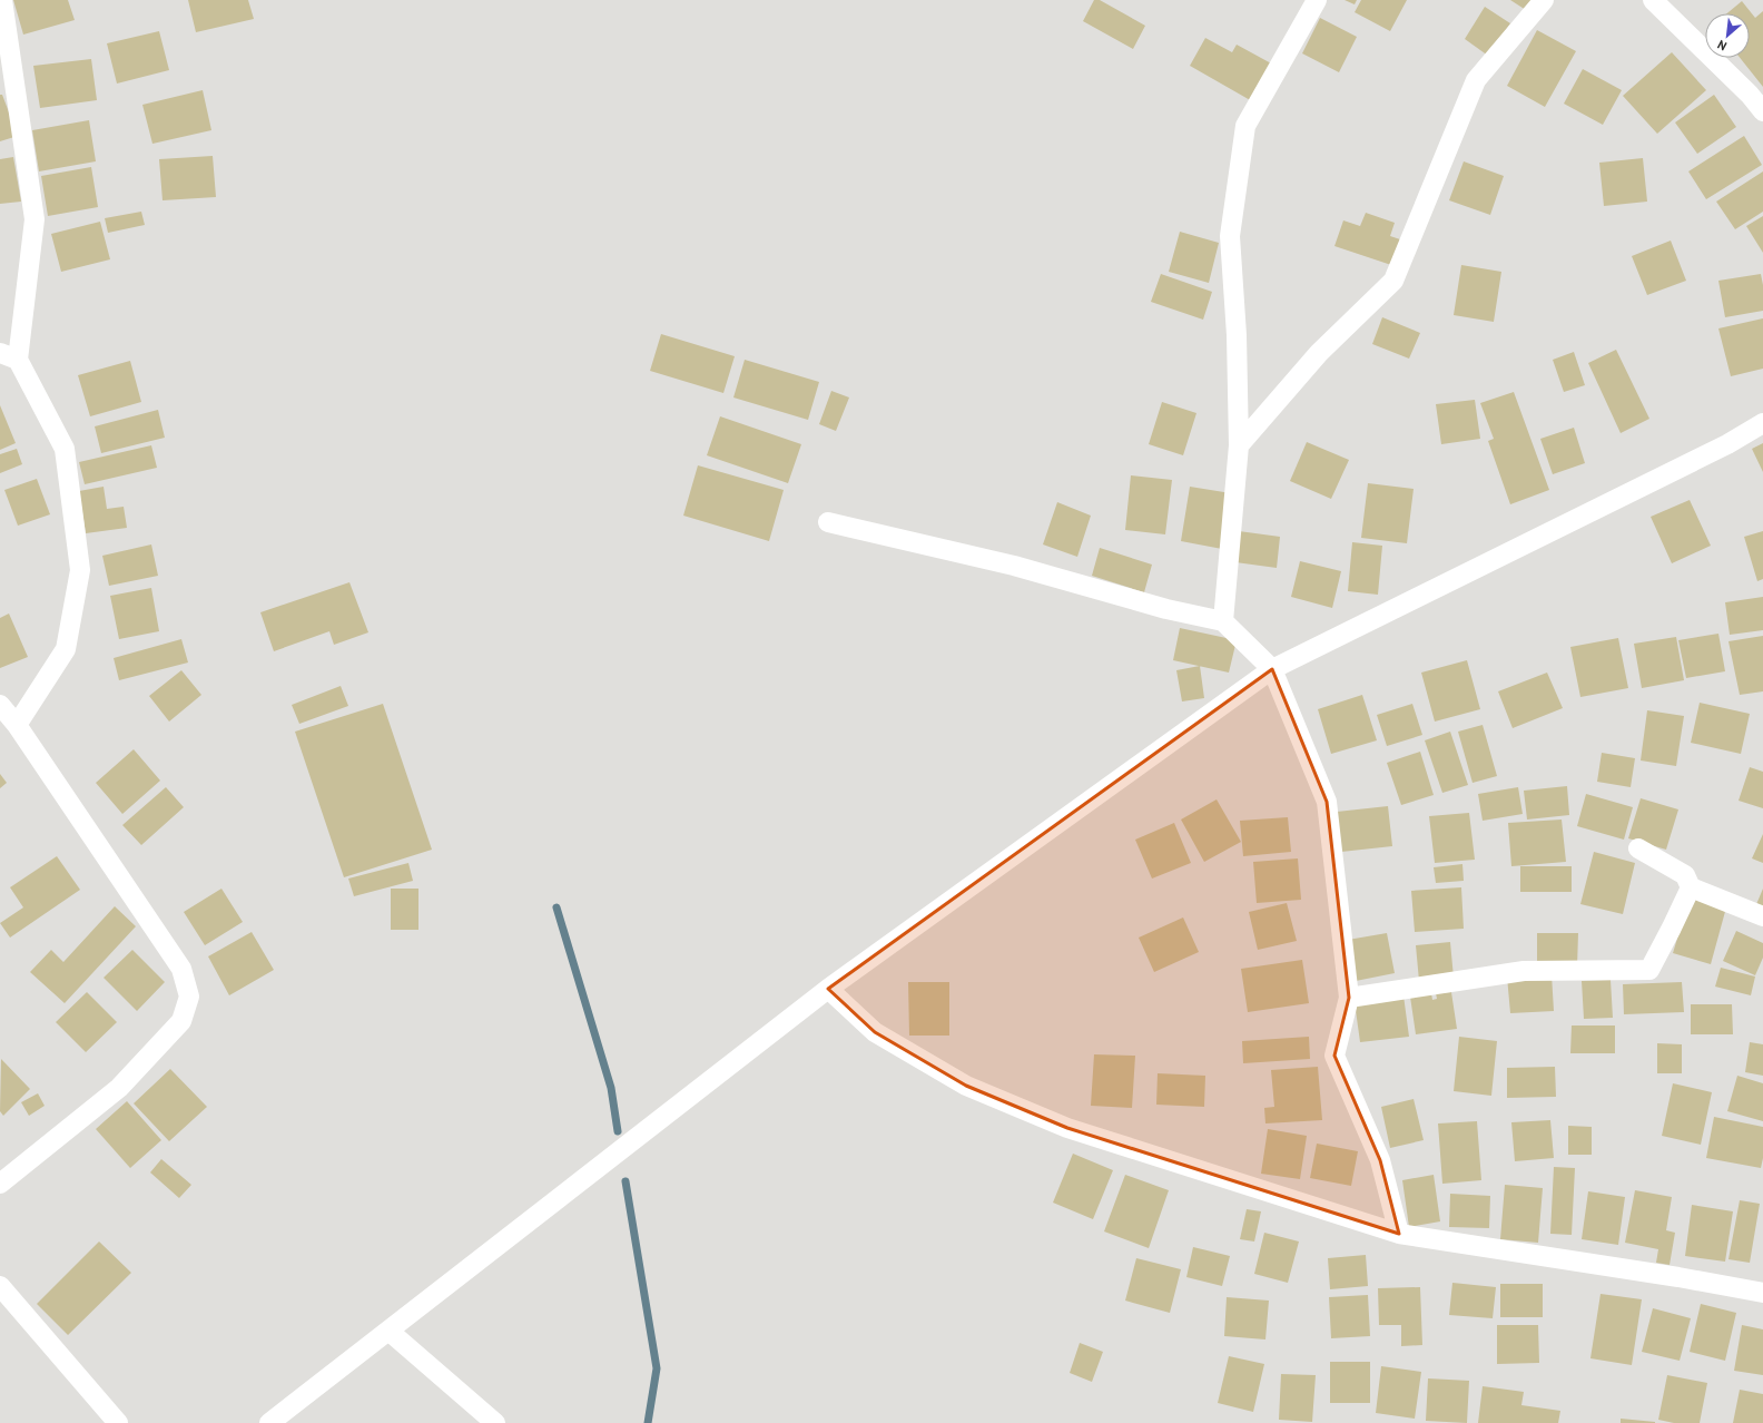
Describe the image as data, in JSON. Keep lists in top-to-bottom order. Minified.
{"north":"bottom left"}
